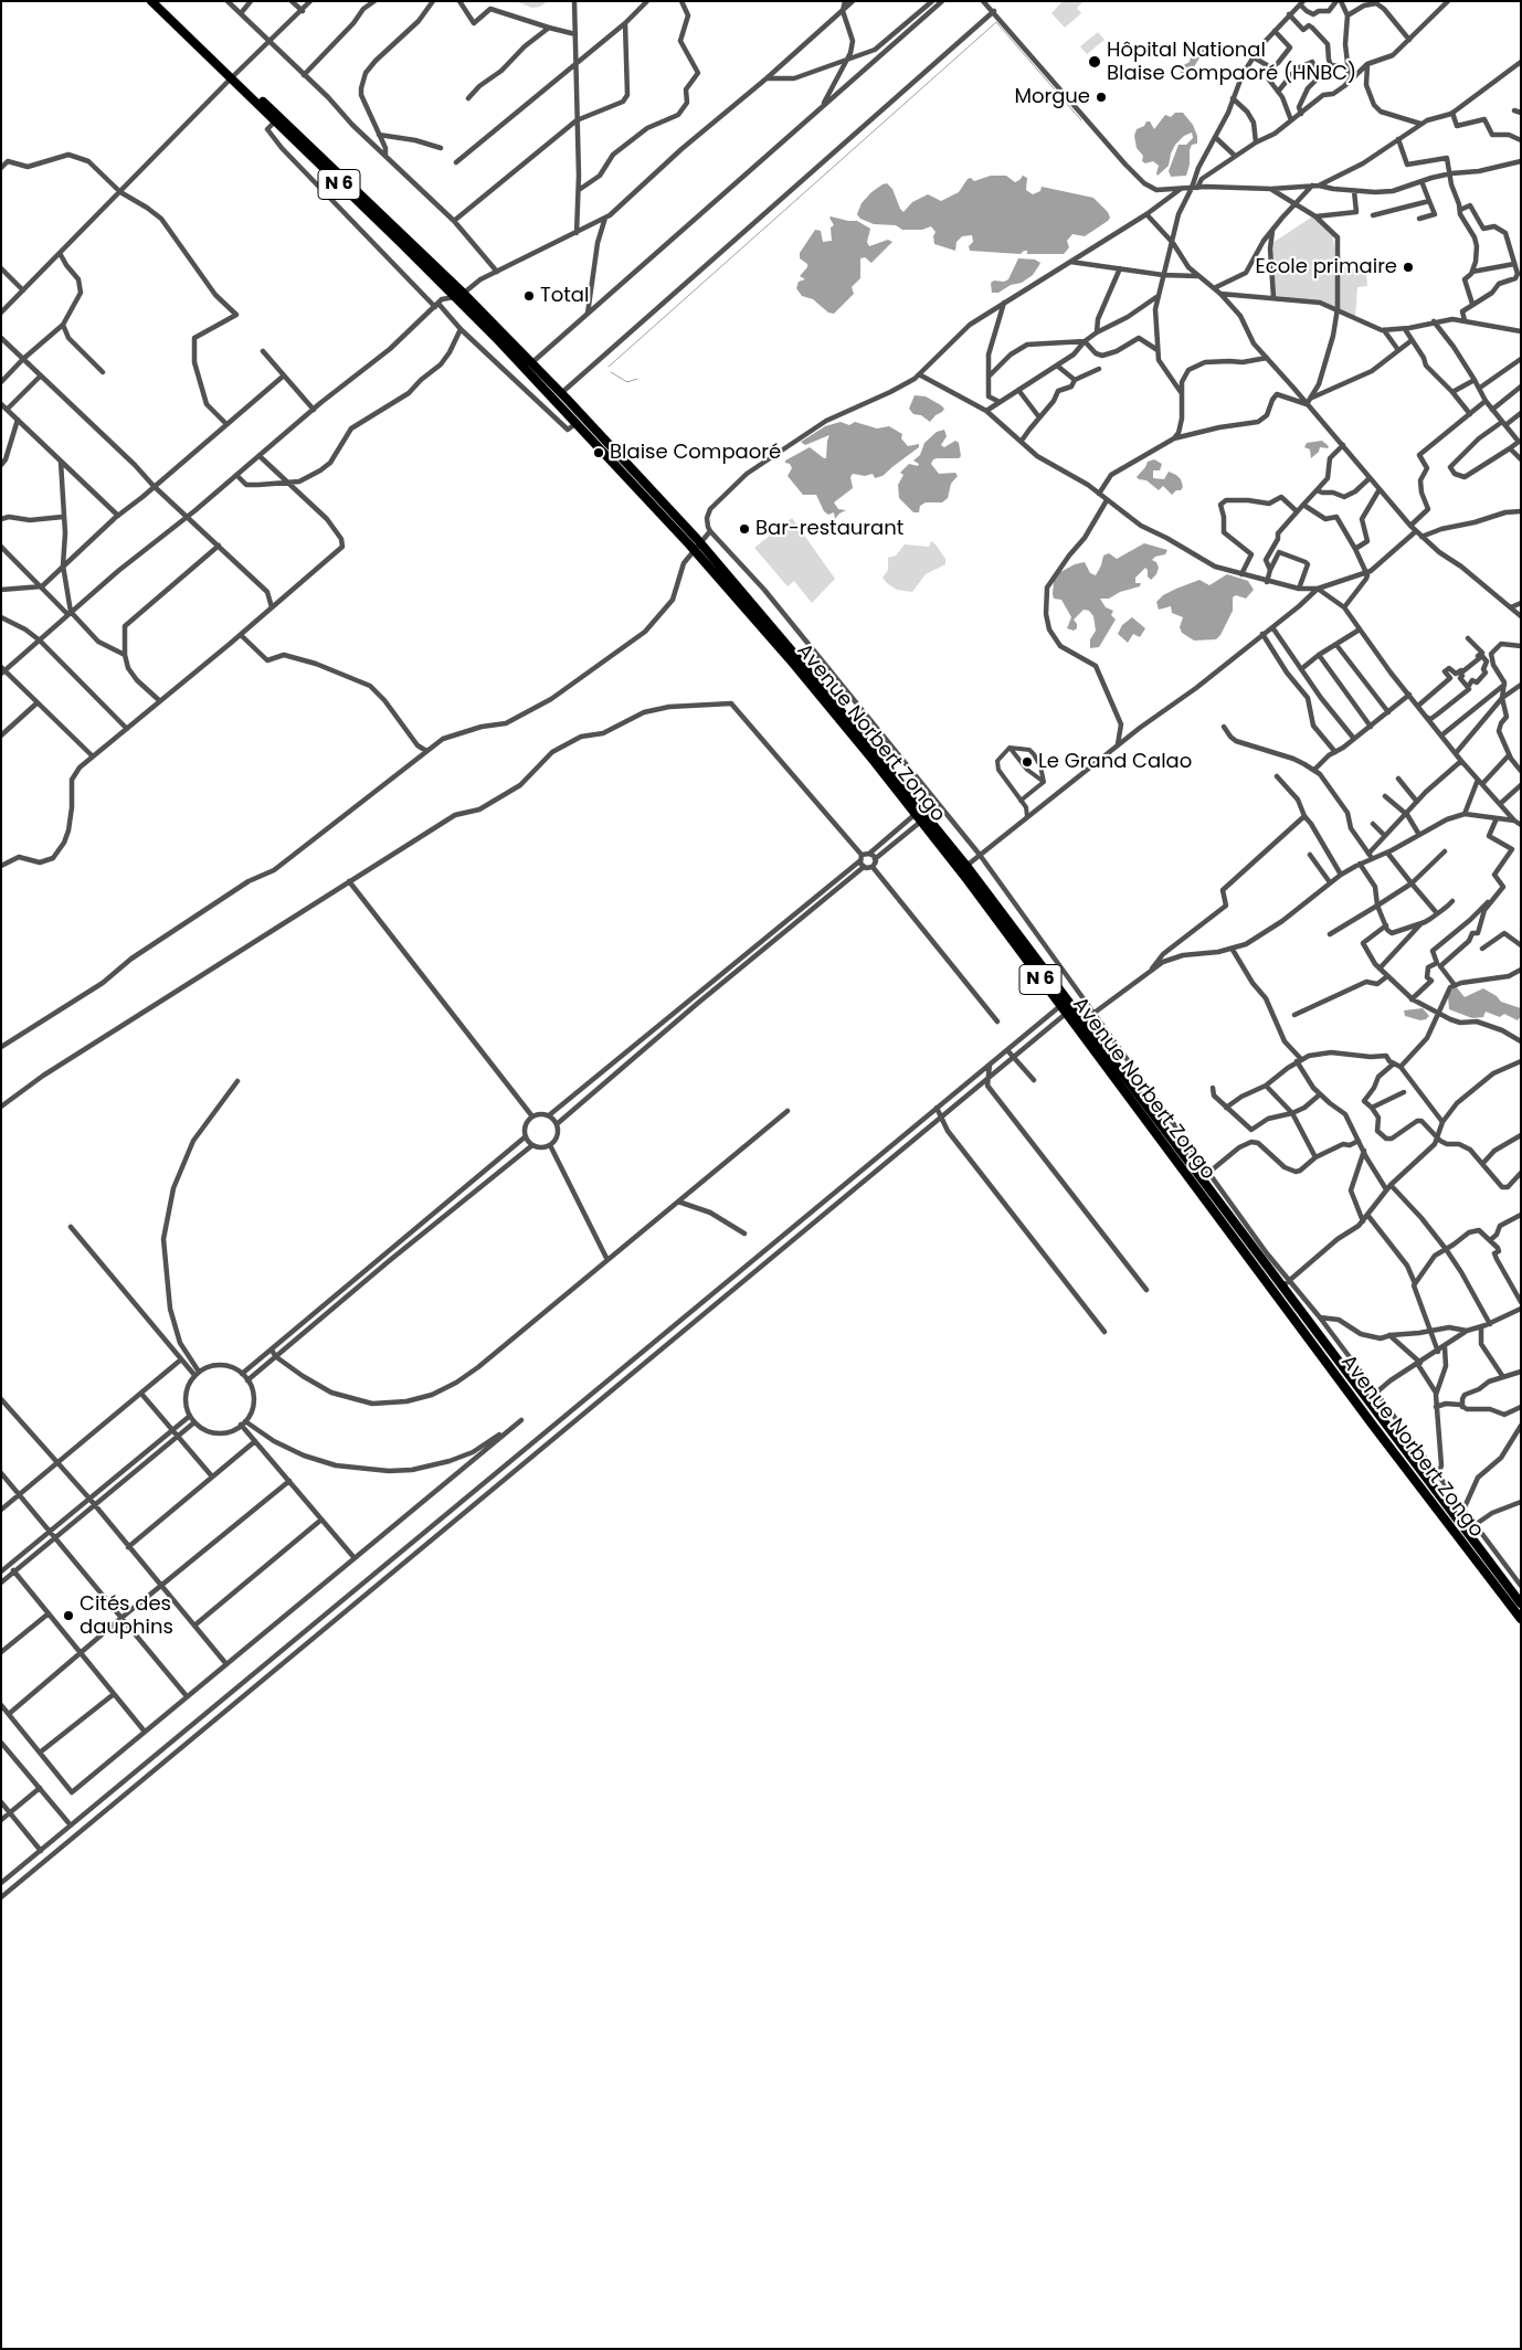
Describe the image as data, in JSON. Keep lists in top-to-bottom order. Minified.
{"streets":{"main road":["N 6","Avenue Norbert Zongo"]},"crossings":[["N 6","Avenue Norbert Zongo"]],"places":["Hôpital National Blaise Compaoré (HNBC)","Morgue","Ecole primaire","Total","Blaise Compaoré","Bar-restaurant","Le Grand Calao","Cités des dauphins"]}
